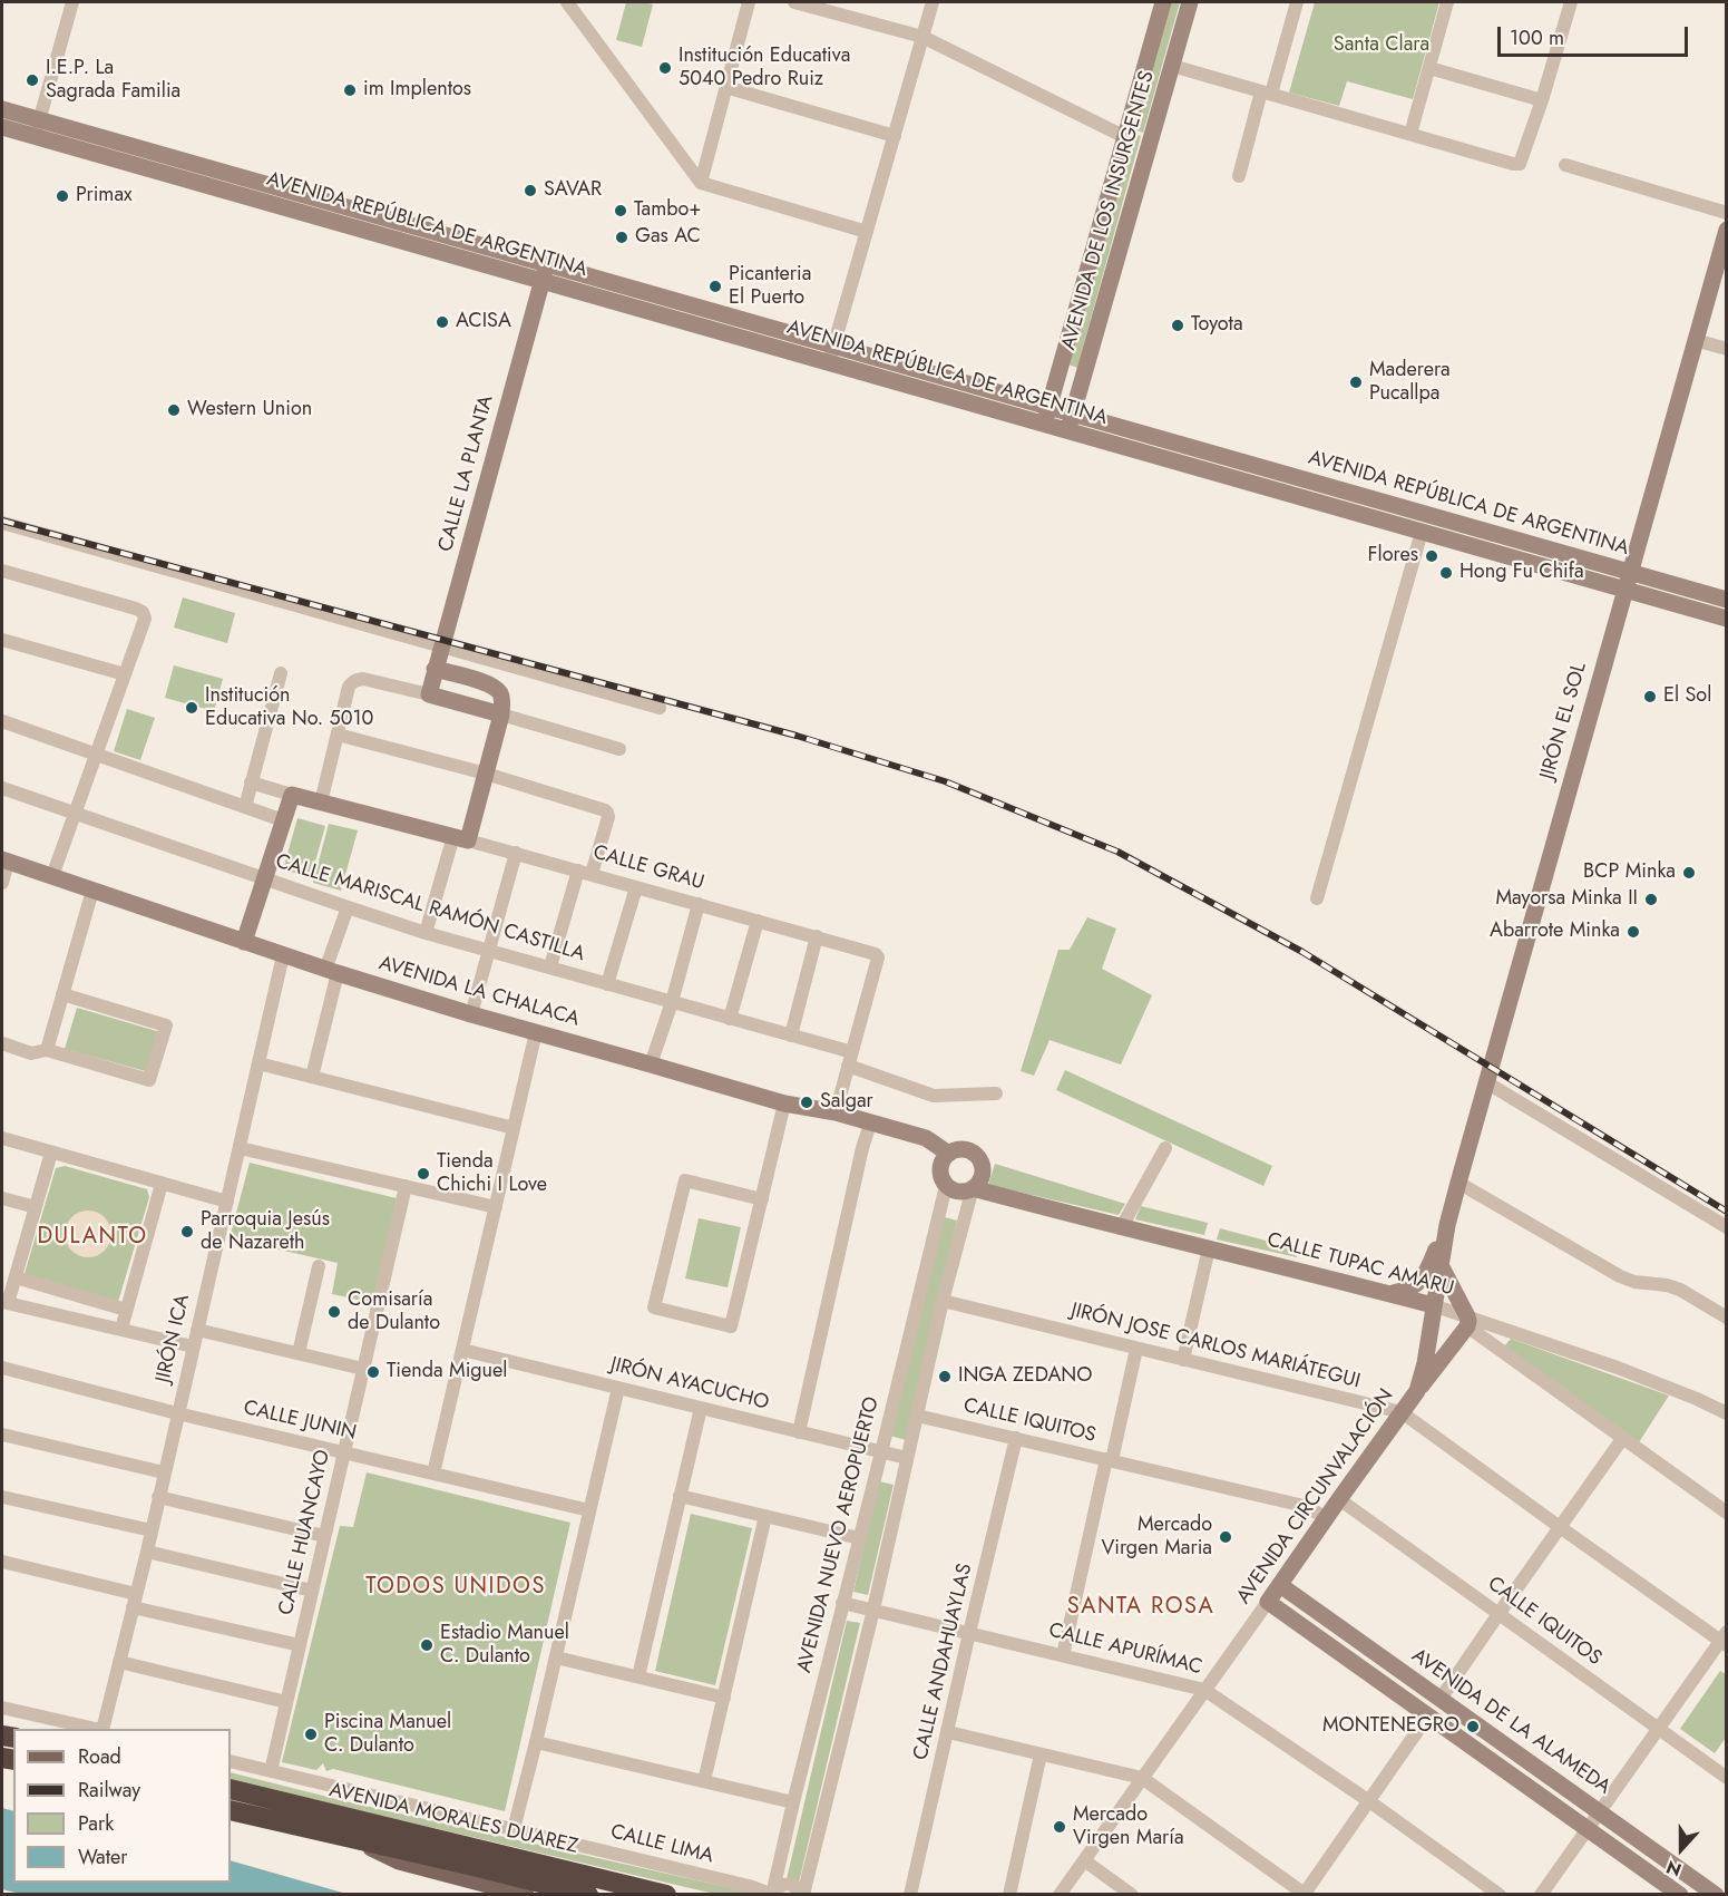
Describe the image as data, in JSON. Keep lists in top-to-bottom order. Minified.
{"streets":{"highway":["AVENIDA MORALES DUAREZ"],"street":["AVENIDA DE LOS INSURGENTES","AVENIDA REPÚBLICA DE ARGENTINA","CALLE LA PLANTA","JIRÓN EL SOL","CALLE GRAU","CALLE MARISCAL RAMÓN CASTILLA","AVENIDA LA CHALACA","CALLE TUPAC AMARU","JIRÓN ICA","JIRÓN JOSE CARLOS MARIÁTEGUI","JIRÓN AYACUCHO","CALLE JUNIN","CALLE IQUITOS","AVENIDA CIRCUNVALACIÓN","CALLE HUANCAYO","AVENIDA NUEVO AEROPUERTO","CALLE APURÍMAC","CALLE ANDAHUAYLAS","AVENIDA DE LA ALAMEDA","CALLE LIMA"]},"crossings":[["AVENIDA DE LOS INSURGENTES","AVENIDA REPÚBLICA DE ARGENTINA"],["AVENIDA REPÚBLICA DE ARGENTINA","CALLE LA PLANTA"],["AVENIDA REPÚBLICA DE ARGENTINA","JIRÓN EL SOL"],["JIRÓN EL SOL","CALLE TUPAC AMARU"],["JIRÓN EL SOL","AVENIDA CIRCUNVALACIÓN"],["CALLE GRAU","CALLE MARISCAL RAMÓN CASTILLA"],["CALLE GRAU","AVENIDA LA CHALACA"],["AVENIDA LA CHALACA","CALLE TUPAC AMARU"],["AVENIDA LA CHALACA","JIRÓN ICA"],["AVENIDA LA CHALACA","AVENIDA NUEVO AEROPUERTO"],["CALLE TUPAC AMARU","AVENIDA CIRCUNVALACIÓN"],["CALLE TUPAC AMARU","AVENIDA NUEVO AEROPUERTO"],["JIRÓN ICA","CALLE JUNIN"],["JIRÓN JOSE CARLOS MARIÁTEGUI","AVENIDA CIRCUNVALACIÓN"],["JIRÓN AYACUCHO","AVENIDA NUEVO AEROPUERTO"],["CALLE JUNIN","CALLE HUANCAYO"],["CALLE IQUITOS","AVENIDA CIRCUNVALACIÓN"],["CALLE IQUITOS","CALLE ANDAHUAYLAS"],["AVENIDA CIRCUNVALACIÓN","CALLE APURÍMAC"],["AVENIDA CIRCUNVALACIÓN","AVENIDA DE LA ALAMEDA"],["CALLE HUANCAYO","CALLE LIMA"],["AVENIDA NUEVO AEROPUERTO","CALLE APURÍMAC"],["AVENIDA NUEVO AEROPUERTO","CALLE LIMA"],["CALLE APURÍMAC","CALLE ANDAHUAYLAS"]],"districts":["DULANTO","TODOS UNIDOS","SANTA ROSA"],"parks":["Santa Clara"],"places":["Institución Educativa 5040 Pedro Ruiz","I.E.P. La Sagrada Familia","im Implentos","SAVAR","Primax","Tambo+","Gas AC","Picanteria El Puerto","ACISA","Toyota","Maderera Pucallpa","Western Union","Flores","Hong Fu Chifa","El Sol","Institución Educativa No. 5010","BCP Minka","Mayorsa Minka II","Abarrote Minka","Salgar","Tienda Chichi I Love","Parroquia Jesús de Nazareth","Comisaría de Dulanto","Tienda Miguel","INGA ZEDANO","Mercado Virgen Maria","Estadio Manuel C. Dulanto","MONTENEGRO","Piscina Manuel C. Dulanto","Mercado Virgen María"],"legend":["Road","Railway","Park","Water"],"scale_bar":"100 m","north":"bottom"}
